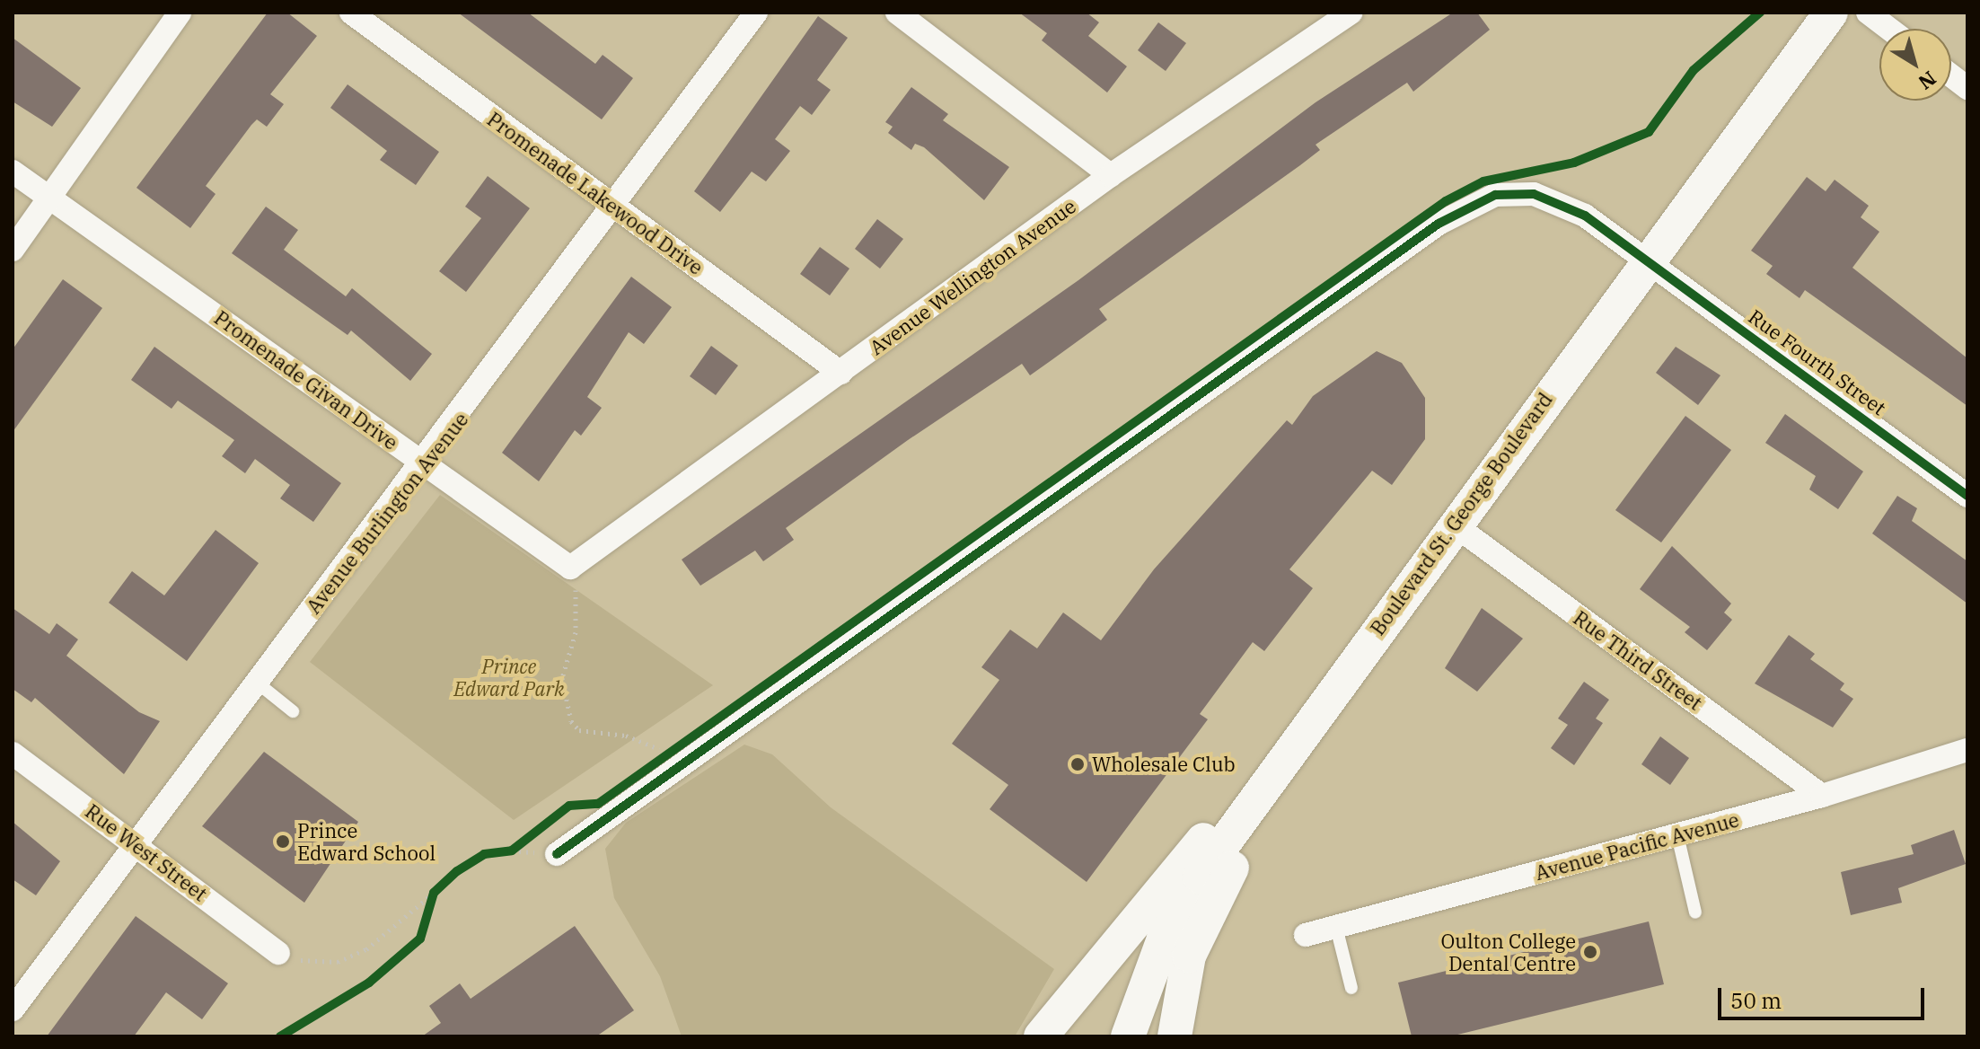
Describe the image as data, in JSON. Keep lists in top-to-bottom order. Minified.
{"streets":{"main road":["Boulevard St. George Boulevard"],"street":["Promenade Lakewood Drive","Avenue Wellington Avenue","Rue Fourth Street","Promenade Givan Drive","Avenue Burlington Avenue","Rue Third Street","Avenue Pacific Avenue","Rue West Street"]},"crossings":[["Promenade Lakewood Drive","Avenue Wellington Avenue"],["Promenade Lakewood Drive","Avenue Burlington Avenue"],["Avenue Wellington Avenue","Promenade Givan Drive"],["Rue Fourth Street","Boulevard St. George Boulevard"],["Promenade Givan Drive","Avenue Burlington Avenue"],["Avenue Burlington Avenue","Rue West Street"],["Boulevard St. George Boulevard","Rue Third Street"],["Rue Third Street","Avenue Pacific Avenue"]],"parks":["Prince Edward Park"],"places":["Wholesale Club","Prince Edward School","Oulton College Dental Centre"],"scale_bar":"50 m","north":"bottom right"}
